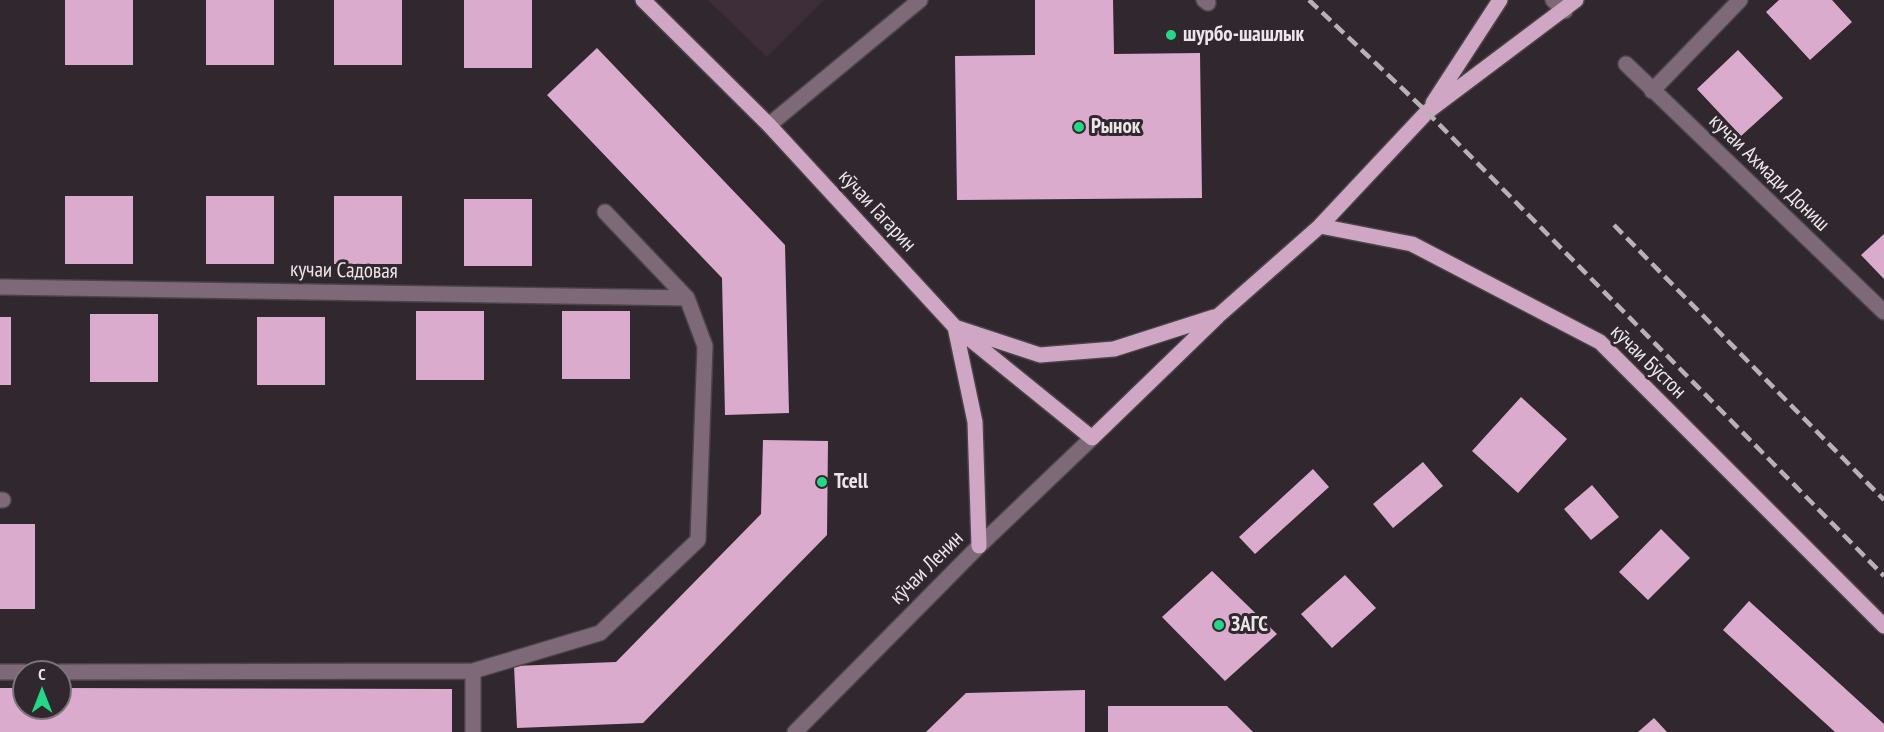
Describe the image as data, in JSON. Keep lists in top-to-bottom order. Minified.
{"streets":{"main road":["кӯчаи Гагарин","кӯчаи Бӯстон"],"street":["кучаи Ахмади Дониш","кучаи Садовая","кӯчаи Ленин"]},"crossings":[["кӯчаи Гагарин","кӯчаи Ленин"]],"places":["шурбо-шашлык","Рынок","Tcell","ЗАГС"],"north":"top"}
